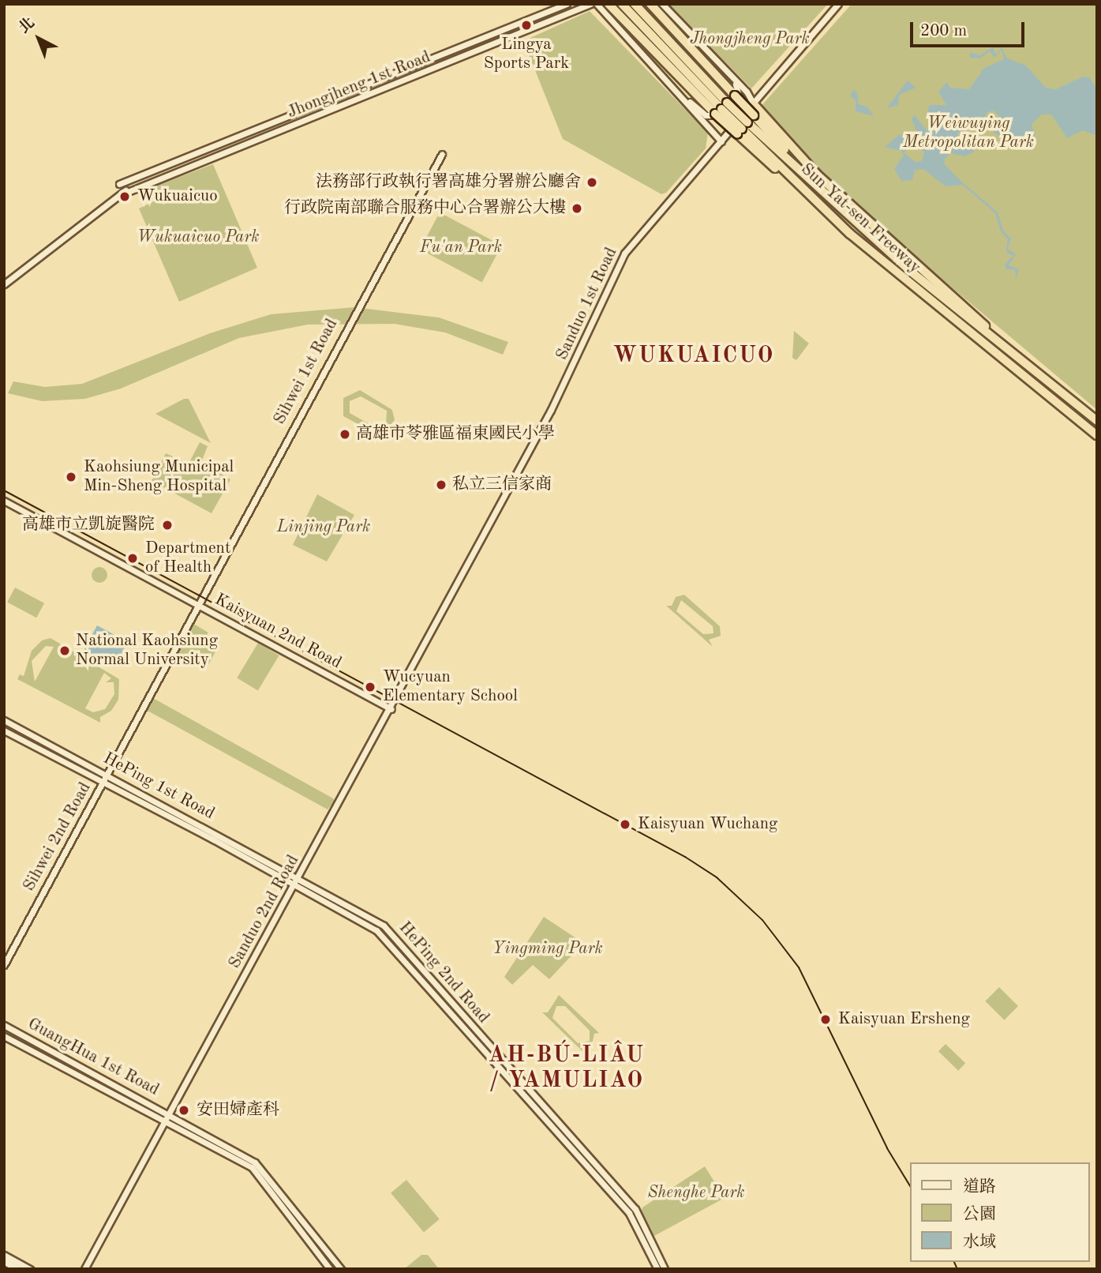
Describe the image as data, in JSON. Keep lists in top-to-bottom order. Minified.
{"streets":{"highway":["Sun Yat-sen Freeway"],"street":["Jhongjheng 1st Road","Sanduo 1st Road","Sihwei 1st Road","Kaisyuan 2nd Road","HePing 1st Road","Sihwei 2nd Road","Sanduo 2nd Road","HePing 2nd Road","GuangHua 1st Road"]},"crossings":[["Sanduo 1st Road","Sanduo 2nd Road"],["Sihwei 1st Road","Kaisyuan 2nd Road"],["Sihwei 1st Road","Sihwei 2nd Road"],["Kaisyuan 2nd Road","Sihwei 2nd Road"],["Kaisyuan 2nd Road","Sanduo 2nd Road"],["HePing 1st Road","Sihwei 2nd Road"],["HePing 1st Road","Sanduo 2nd Road"],["HePing 1st Road","HePing 2nd Road"],["Sanduo 2nd Road","HePing 2nd Road"],["Sanduo 2nd Road","GuangHua 1st Road"]],"districts":["WUKUAICUO","AH-BÚ-LIÂU / YAMULIAO"],"parks":["Jhongjheng Park","Weiwuying Metropolitan Park","Wukuaicuo Park","Fu'an Park","Linjing Park","Yingming Park","Shenghe Park"],"places":["Lingya Sports Park","法務部行政執行署高雄分署辦公廳舍","Wukuaicuo","行政院南部聯合服務中心合署辦公大樓","高雄市苓雅區福東國民小學","Kaohsiung Municipal Min-Sheng Hospital","私立三信家商","高雄市立凱旋醫院","Department of Health","National Kaohsiung Normal University","Wucyuan Elementary School","Kaisyuan Wuchang","Kaisyuan Ersheng","安田婦產科"],"legend":["道路","公園","水域"],"scale_bar":"200 m","north":"top left"}
